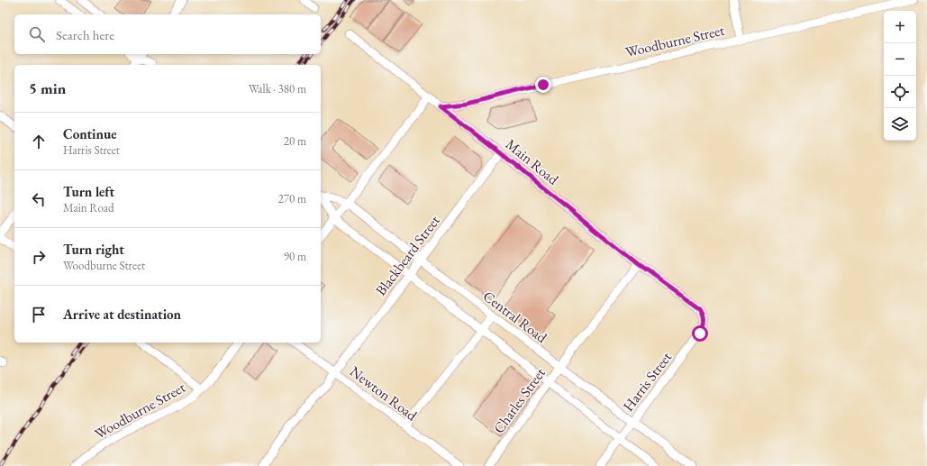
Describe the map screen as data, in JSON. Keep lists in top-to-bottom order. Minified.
{"streets":{"street":["Woodburne Street","Main Road","Blackbeard Street","Central Road","Harris Street","Newton Road","Charles Street"]},"crossings":[["Woodburne Street","Main Road"],["Main Road","Blackbeard Street"],["Main Road","Harris Street"],["Main Road","Charles Street"],["Blackbeard Street","Central Road"],["Blackbeard Street","Newton Road"],["Central Road","Harris Street"],["Central Road","Charles Street"]],"page":{"map_buttons":["+","−"],"search":"Search here","heading":["5 min","Walk · 380 m"],"list":[["Continue","Harris Street","20 m"],["Turn left","Main Road","270 m"],["Turn right","Woodburne Street","90 m"],"Arrive at destination"]}}
